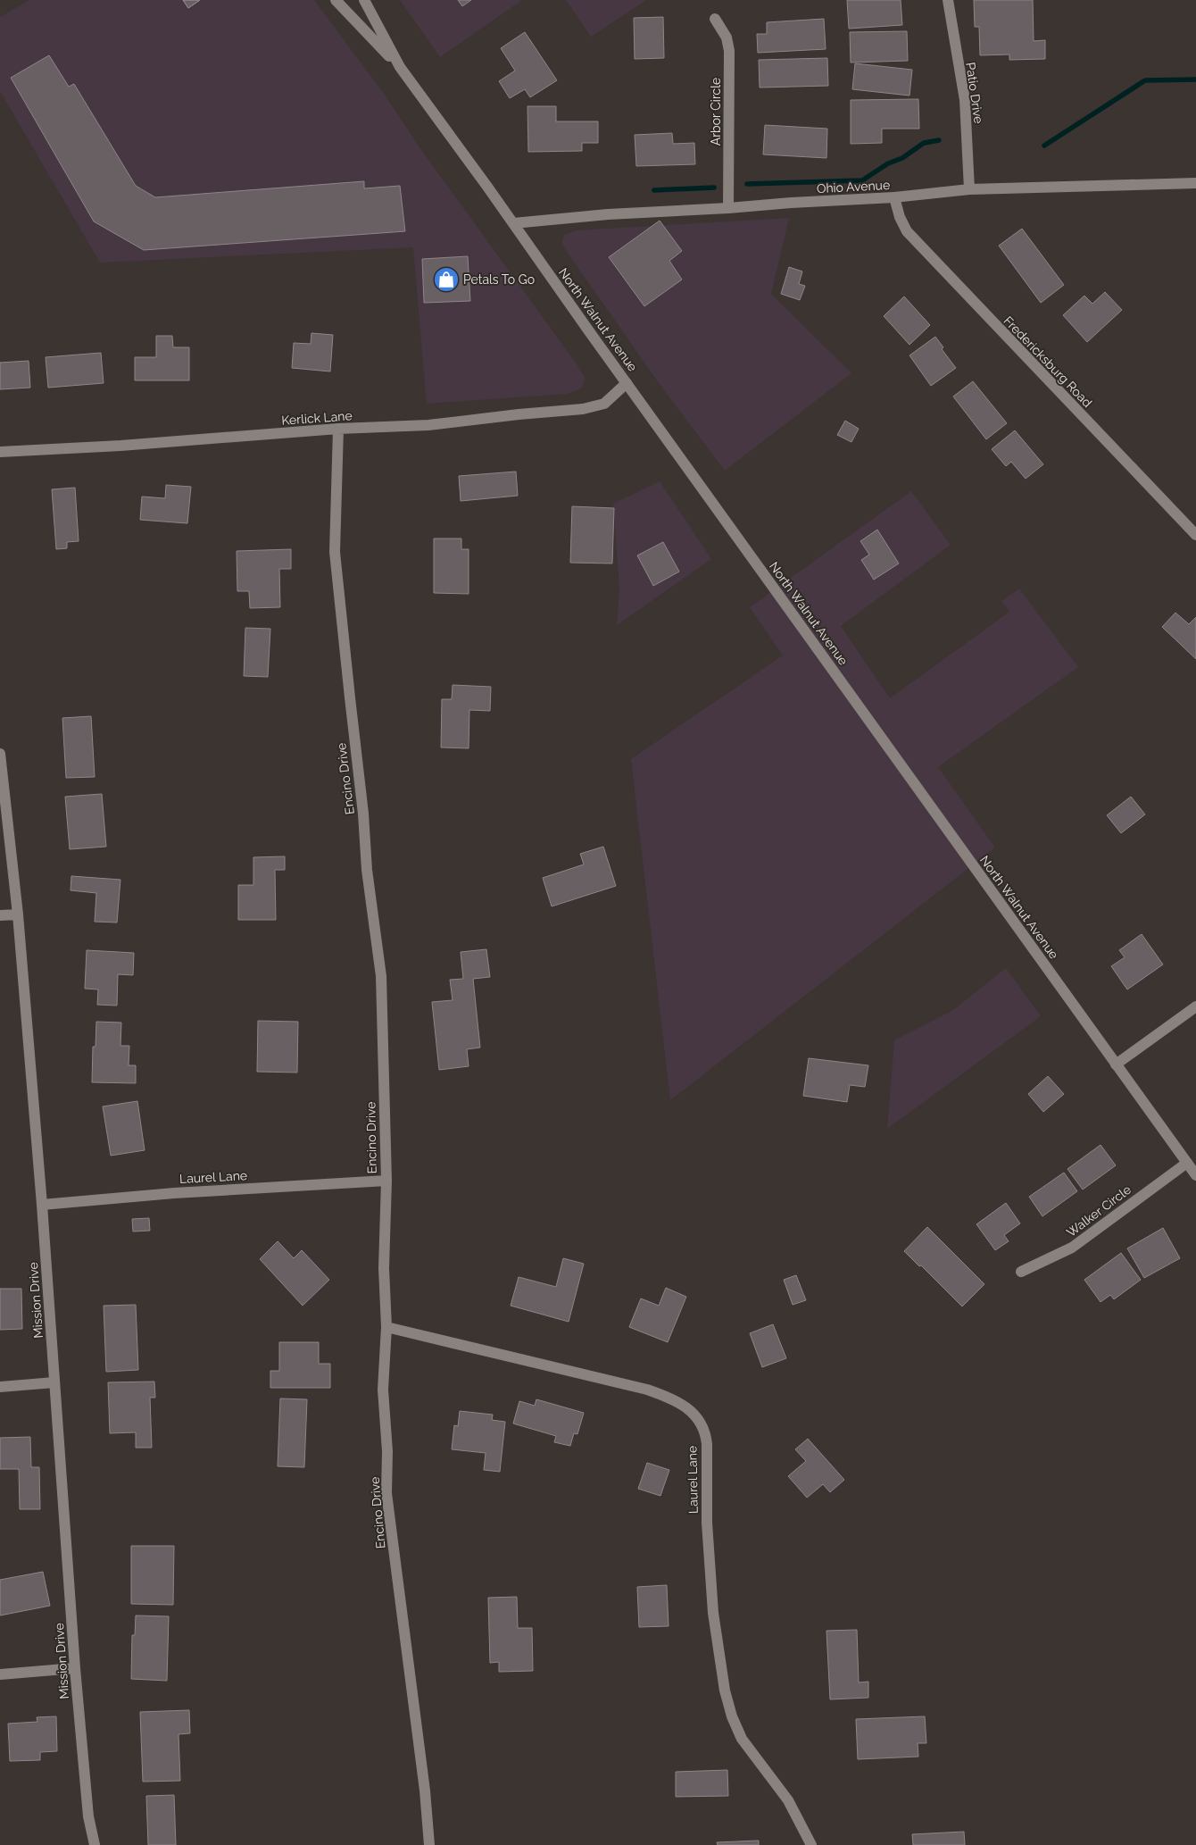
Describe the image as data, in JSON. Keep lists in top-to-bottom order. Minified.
{"streets":{"street":["Patio Drive","Arbor Circle","Ohio Avenue","North Walnut Avenue","Fredericksburg Road","Kerlick Lane","Encino Drive","Laurel Lane","Walker Circle","Mission Drive"]},"crossings":[["Patio Drive","Ohio Avenue"],["Arbor Circle","Ohio Avenue"],["Ohio Avenue","North Walnut Avenue"],["Ohio Avenue","Fredericksburg Road"],["North Walnut Avenue","Kerlick Lane"],["North Walnut Avenue","Walker Circle"],["Kerlick Lane","Encino Drive"],["Encino Drive","Laurel Lane"],["Laurel Lane","Mission Drive"]],"places":{"shop":["Petals To Go"]}}
